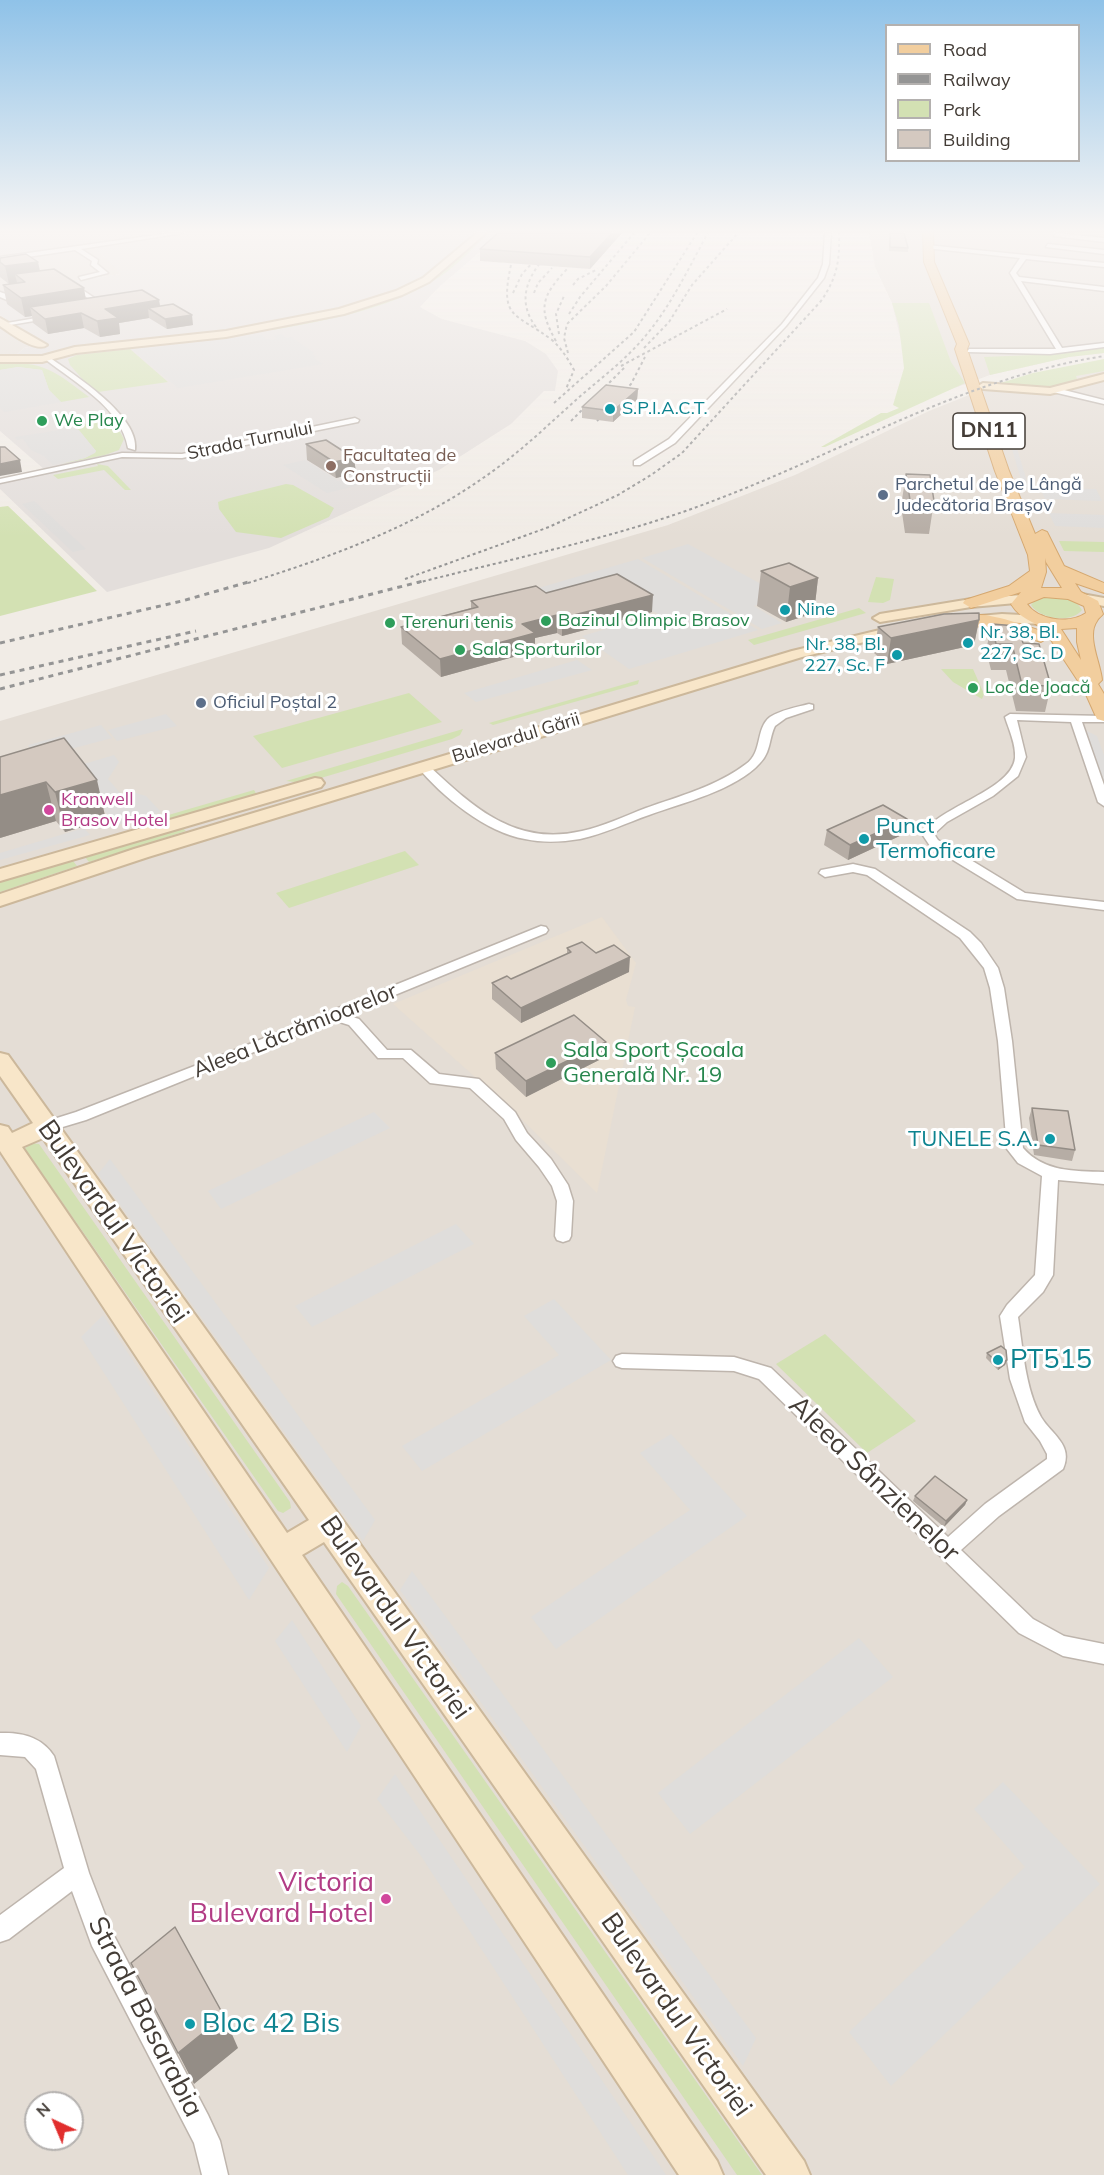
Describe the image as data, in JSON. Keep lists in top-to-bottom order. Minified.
{"streets":{"main road":["DN11","Bulevardul Gării","Bulevardul Victoriei"],"street":["Strada Turnului","Aleea Lăcrămioarelor","Aleea Sânzienelor","Strada Basarabia"]},"crossings":[["Aleea Lăcrămioarelor","Bulevardul Victoriei"]],"places":["S.P.I.A.C.T.","We Play","Facultatea de Construcții","Parchetul de pe Lângă Judecătoria Brașov","Nine","Bazinul Olimpic Brasov","Terenuri tenis","Nr. 38, Bl. 227, Sc. D","Sala Sporturilor","Nr. 38, Bl. 227, Sc. F","Loc de Joacă","Oficiul Poștal 2","Kronwell Brasov Hotel","Punct Termoficare","Sala Sport Școala Generală Nr. 19","TUNELE S.A.","PT515","Victoria Bulevard Hotel","Bloc 42 Bis"],"legend":["Road","Railway","Park","Building"],"north":"top left"}
